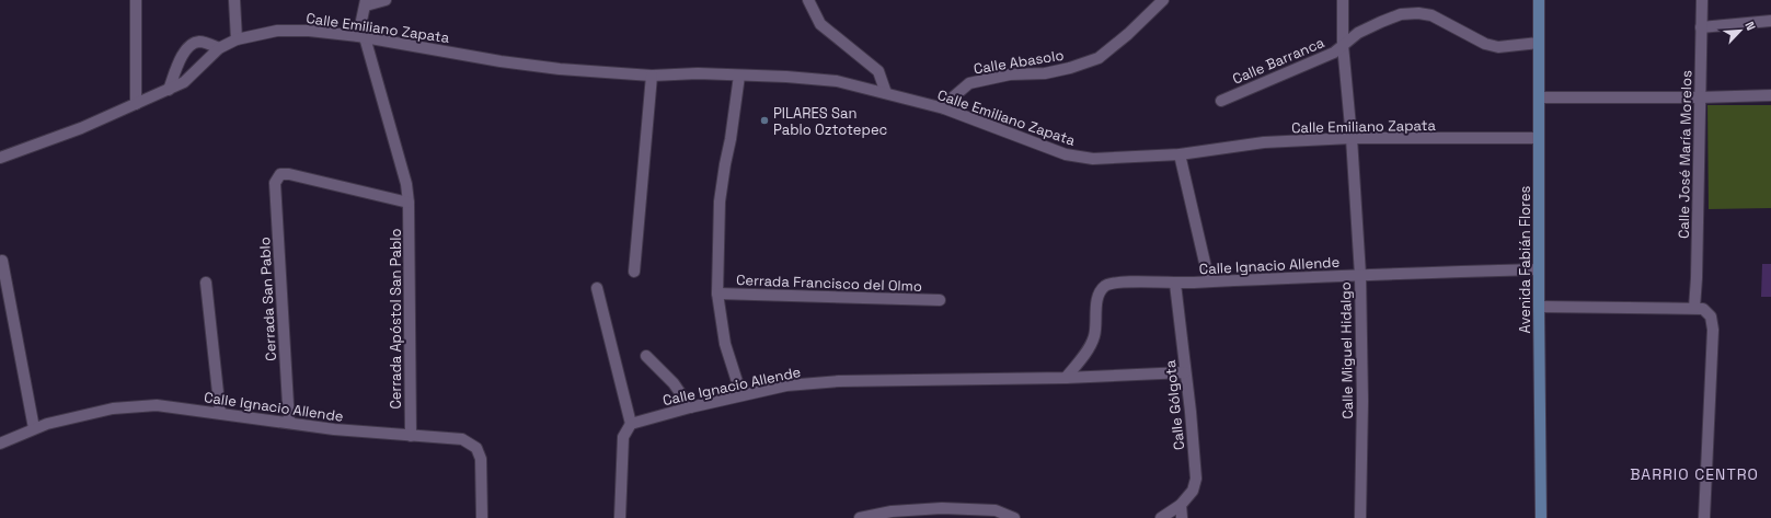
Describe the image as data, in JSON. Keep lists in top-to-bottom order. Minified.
{"streets":{"main road":["Avenida Fabián Flores"],"street":["Calle Emiliano Zapata","Calle Barranca","Calle Abasolo","Calle José María Morelos","Calle Ignacio Allende","Cerrada Francisco del Olmo","Cerrada San Pablo","Cerrada Apóstol San Pablo","Calle Miguel Hidalgo","Calle Gólgota"]},"crossings":[["Calle Emiliano Zapata","Calle Abasolo"],["Calle Emiliano Zapata","Avenida Fabián Flores"],["Calle Emiliano Zapata","Cerrada Apóstol San Pablo"],["Calle Emiliano Zapata","Calle Miguel Hidalgo"],["Calle Barranca","Avenida Fabián Flores"],["Calle Barranca","Calle Miguel Hidalgo"],["Avenida Fabián Flores","Calle Ignacio Allende"],["Calle Ignacio Allende","Cerrada San Pablo"],["Calle Ignacio Allende","Cerrada Apóstol San Pablo"],["Calle Ignacio Allende","Calle Miguel Hidalgo"],["Calle Ignacio Allende","Calle Gólgota"],["Cerrada San Pablo","Cerrada Apóstol San Pablo"]],"districts":["BARRIO CENTRO"],"places":["PILARES San Pablo Oztotepec"],"north":"top right"}
